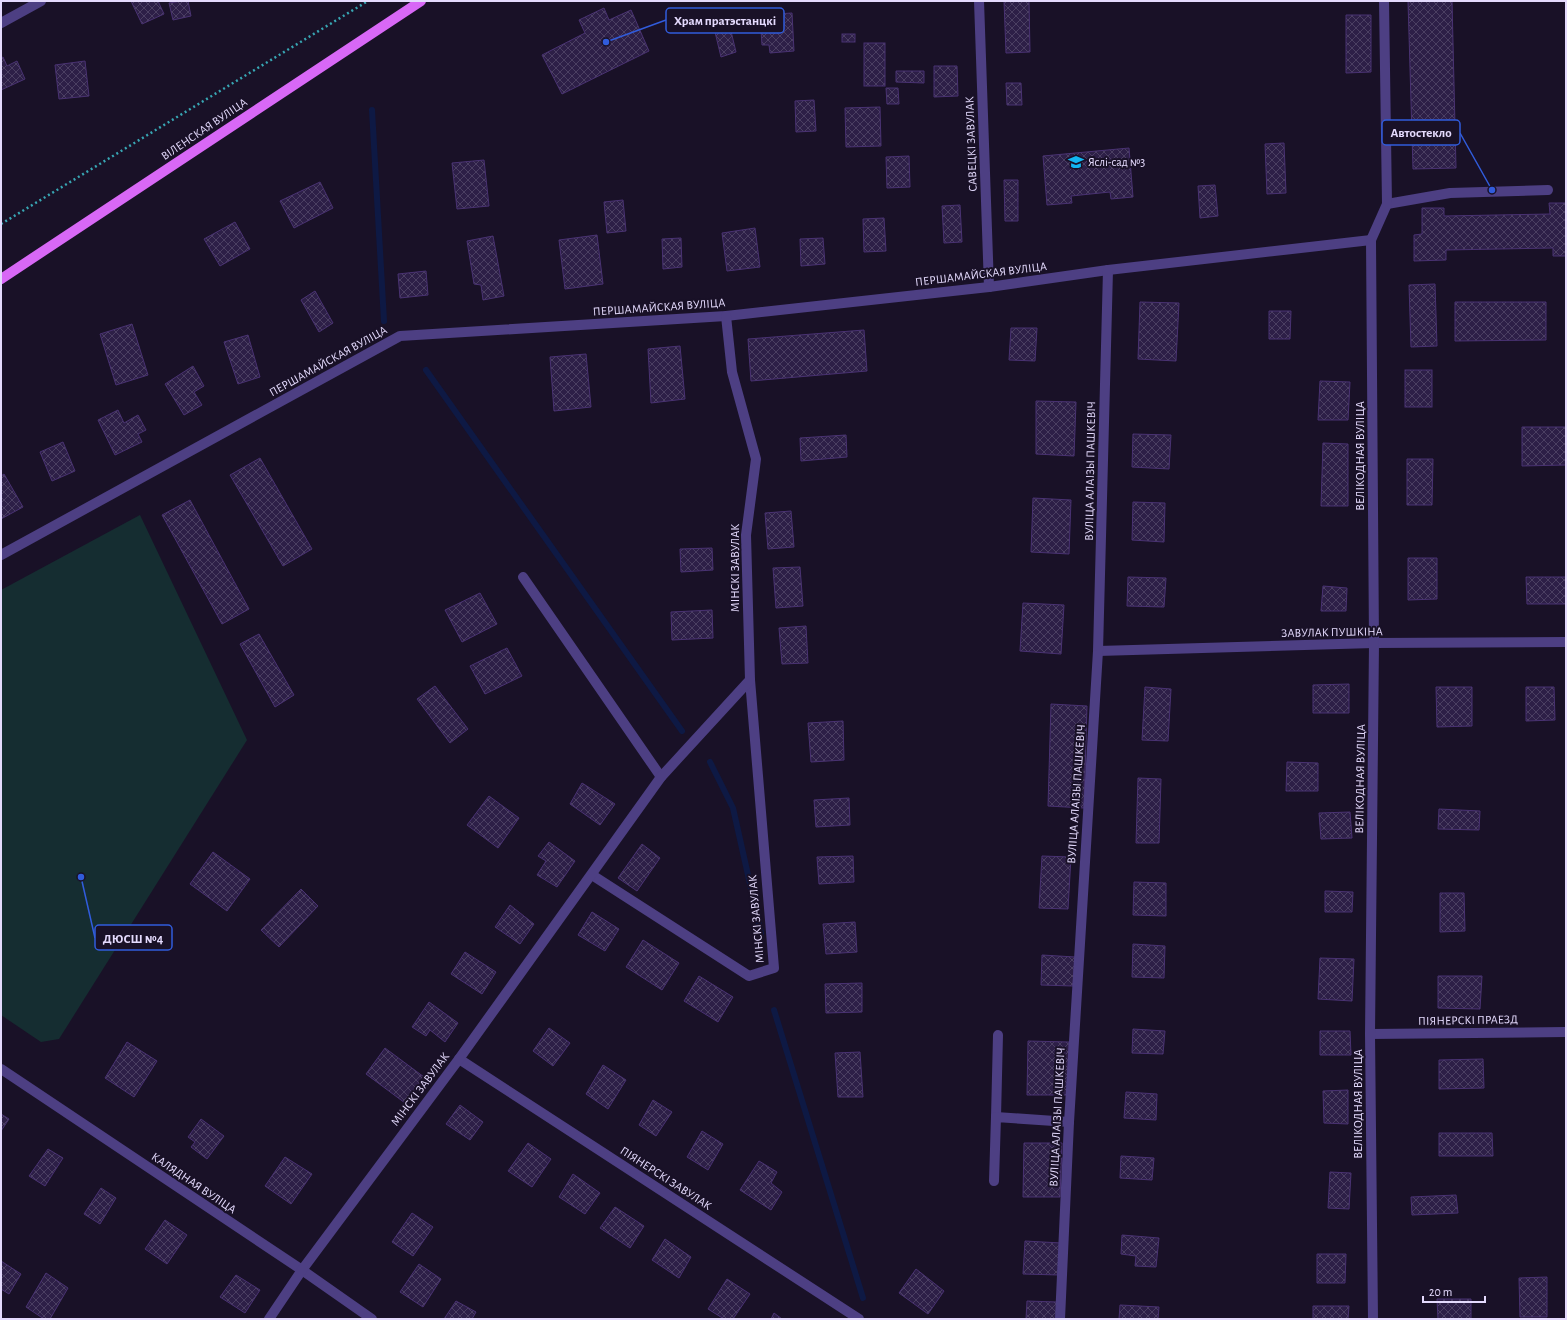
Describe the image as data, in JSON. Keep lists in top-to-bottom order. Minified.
{"streets":{"main road":["ВІЛЕНСКАЯ ВУЛІЦА"],"street":["САВЕЦКІ ЗАВУЛАК","ПЕРШАМАЙСКАЯ ВУЛІЦА","ВЕЛІКОДНАЯ ВУЛІЦА","ВУЛІЦА АЛАІЗЫ ПАШКЕВІЧ","МІНСКІ ЗАВУЛАК","ЗАВУЛАК ПУШКІНА","ПІЯНЕРСКІ ПРАЕЗД","ПІЯНЕРСКІ ЗАВУЛАК","КАЛЯДНАЯ ВУЛІЦА"]},"crossings":[["САВЕЦКІ ЗАВУЛАК","ПЕРШАМАЙСКАЯ ВУЛІЦА"],["ПЕРШАМАЙСКАЯ ВУЛІЦА","ВЕЛІКОДНАЯ ВУЛІЦА"],["ПЕРШАМАЙСКАЯ ВУЛІЦА","ВУЛІЦА АЛАІЗЫ ПАШКЕВІЧ"],["ПЕРШАМАЙСКАЯ ВУЛІЦА","МІНСКІ ЗАВУЛАК"],["ВЕЛІКОДНАЯ ВУЛІЦА","ЗАВУЛАК ПУШКІНА"],["ВЕЛІКОДНАЯ ВУЛІЦА","ПІЯНЕРСКІ ПРАЕЗД"],["ВУЛІЦА АЛАІЗЫ ПАШКЕВІЧ","ЗАВУЛАК ПУШКІНА"],["МІНСКІ ЗАВУЛАК","ПІЯНЕРСКІ ЗАВУЛАК"],["МІНСКІ ЗАВУЛАК","КАЛЯДНАЯ ВУЛІЦА"]],"places":{"other":["Храм пратэстанцкі","Автостекло","ДЮСШ №4"],"school or university":["Яслі-сад №3"]},"scale_bar":"20 m"}
